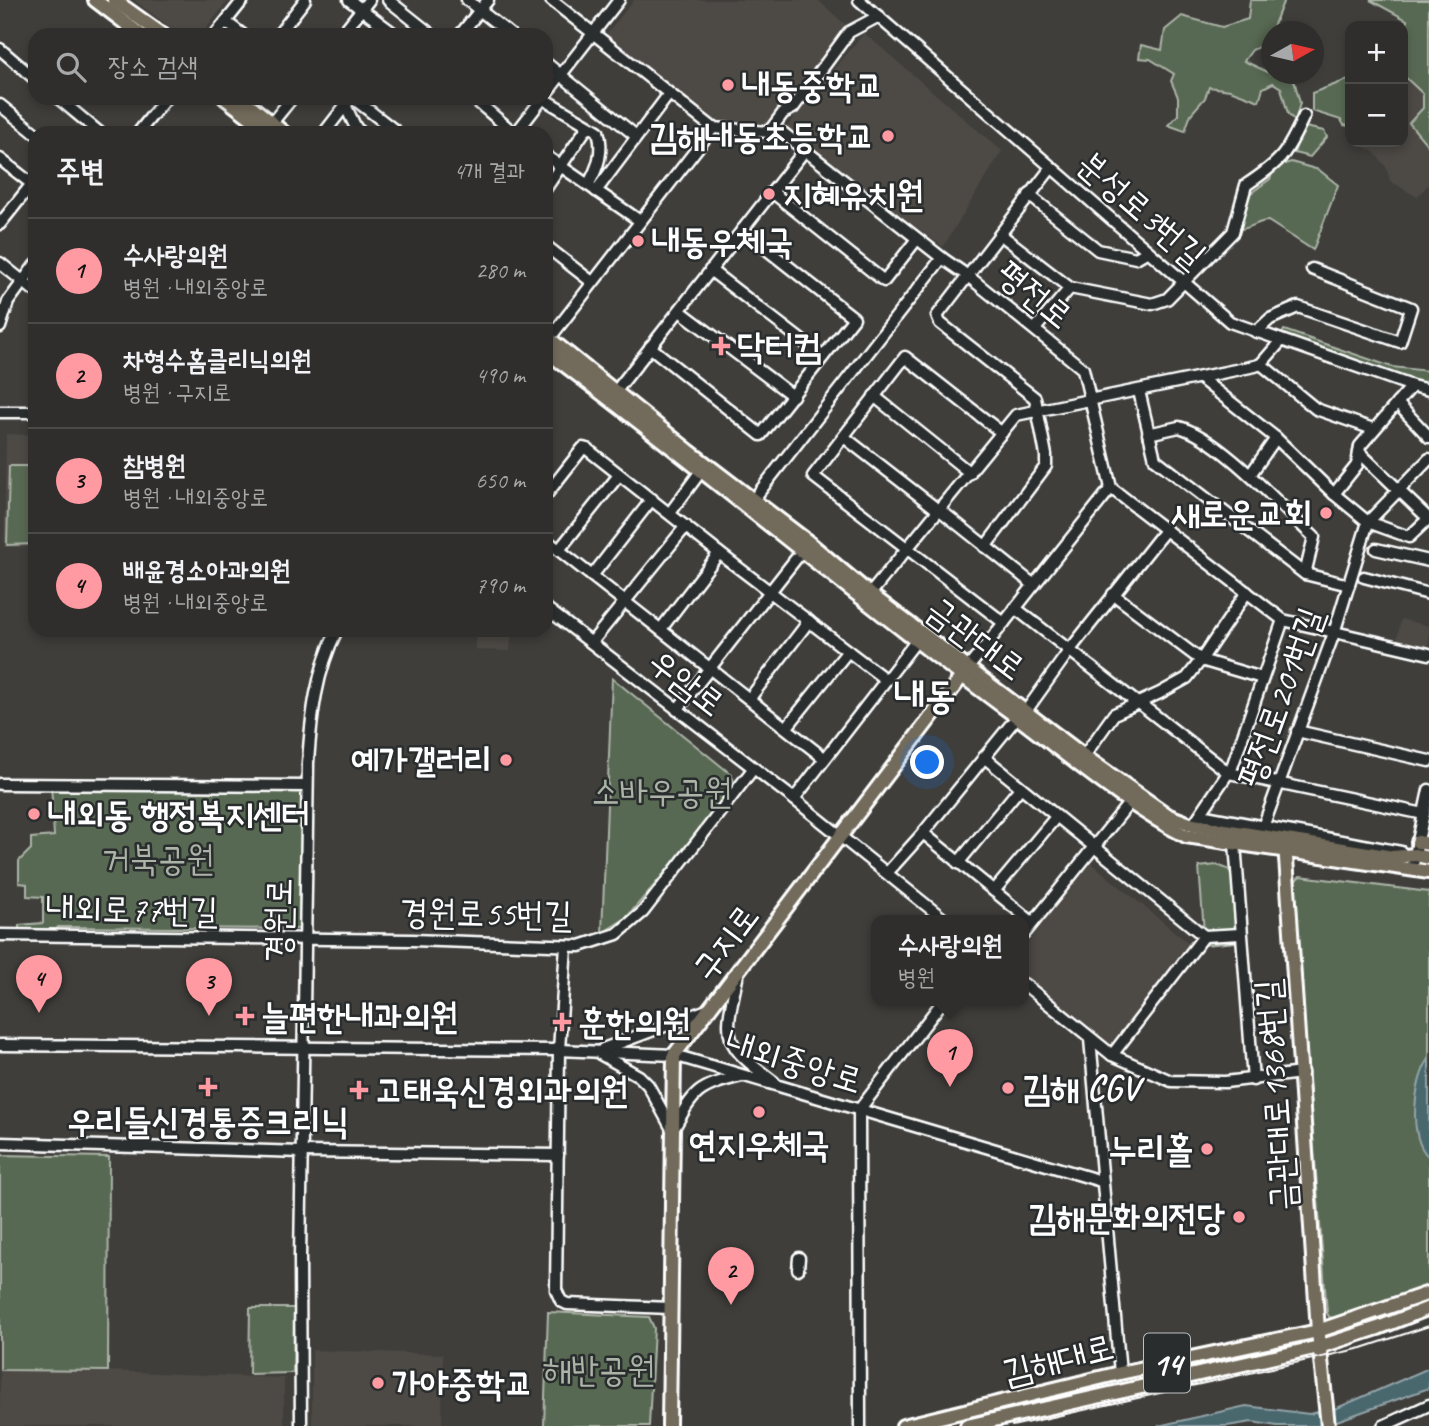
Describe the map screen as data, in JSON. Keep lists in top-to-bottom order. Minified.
{"streets":{"main road":["금관대로","구지로","금관대로1368번길","김해대로","14"],"street":["분성로3번길","평전로","우암로","평전로201번길","내외로77번길","경원로55번길","경원로","내외중앙로"]},"crossings":[["금관대로","구지로"],["금관대로","금관대로1368번길"],["우암로","경원로55번길"],["우암로","구지로"],["내외로77번길","경원로55번길"],["내외로77번길","경원로"],["경원로55번길","경원로"],["경원로","내외중앙로"],["구지로","내외중앙로"],["금관대로1368번길","김해대로"]],"districts":["내동"],"parks":["소바우공원","거북공원","해반공원"],"places":{"other":["내동중학교","김해내동초등학교","지혜유치원","내동우체국","새로운교회","예가갤러리","내외동 행정복지센터","김해 CGV","연지우체국","누리홀","김해문화의전당","가야중학교"],"health":["닥터컴","늘편한내과의원","훈한의원","우리들신경통증크리닉","고태욱신경외과의원"]},"north":"right","page":{"map_buttons":["+","−"],"search":"장소 검색","heading":["주변","4개 결과"],"list":[{"mark":"1","name":"수사랑의원","note":"병원 · 내외중앙로","value":"280 m"},{"mark":"2","name":"차형수홈클리닉의원","note":"병원 · 구지로","value":"490 m"},{"mark":"3","name":"참병원","note":"병원 · 내외중앙로","value":"650 m"},{"mark":"4","name":"배윤경소아과의원","note":"병원 · 내외중앙로","value":"790 m"}],"popup":["수사랑의원","병원"],"pins":["4","3","1","2"]}}
